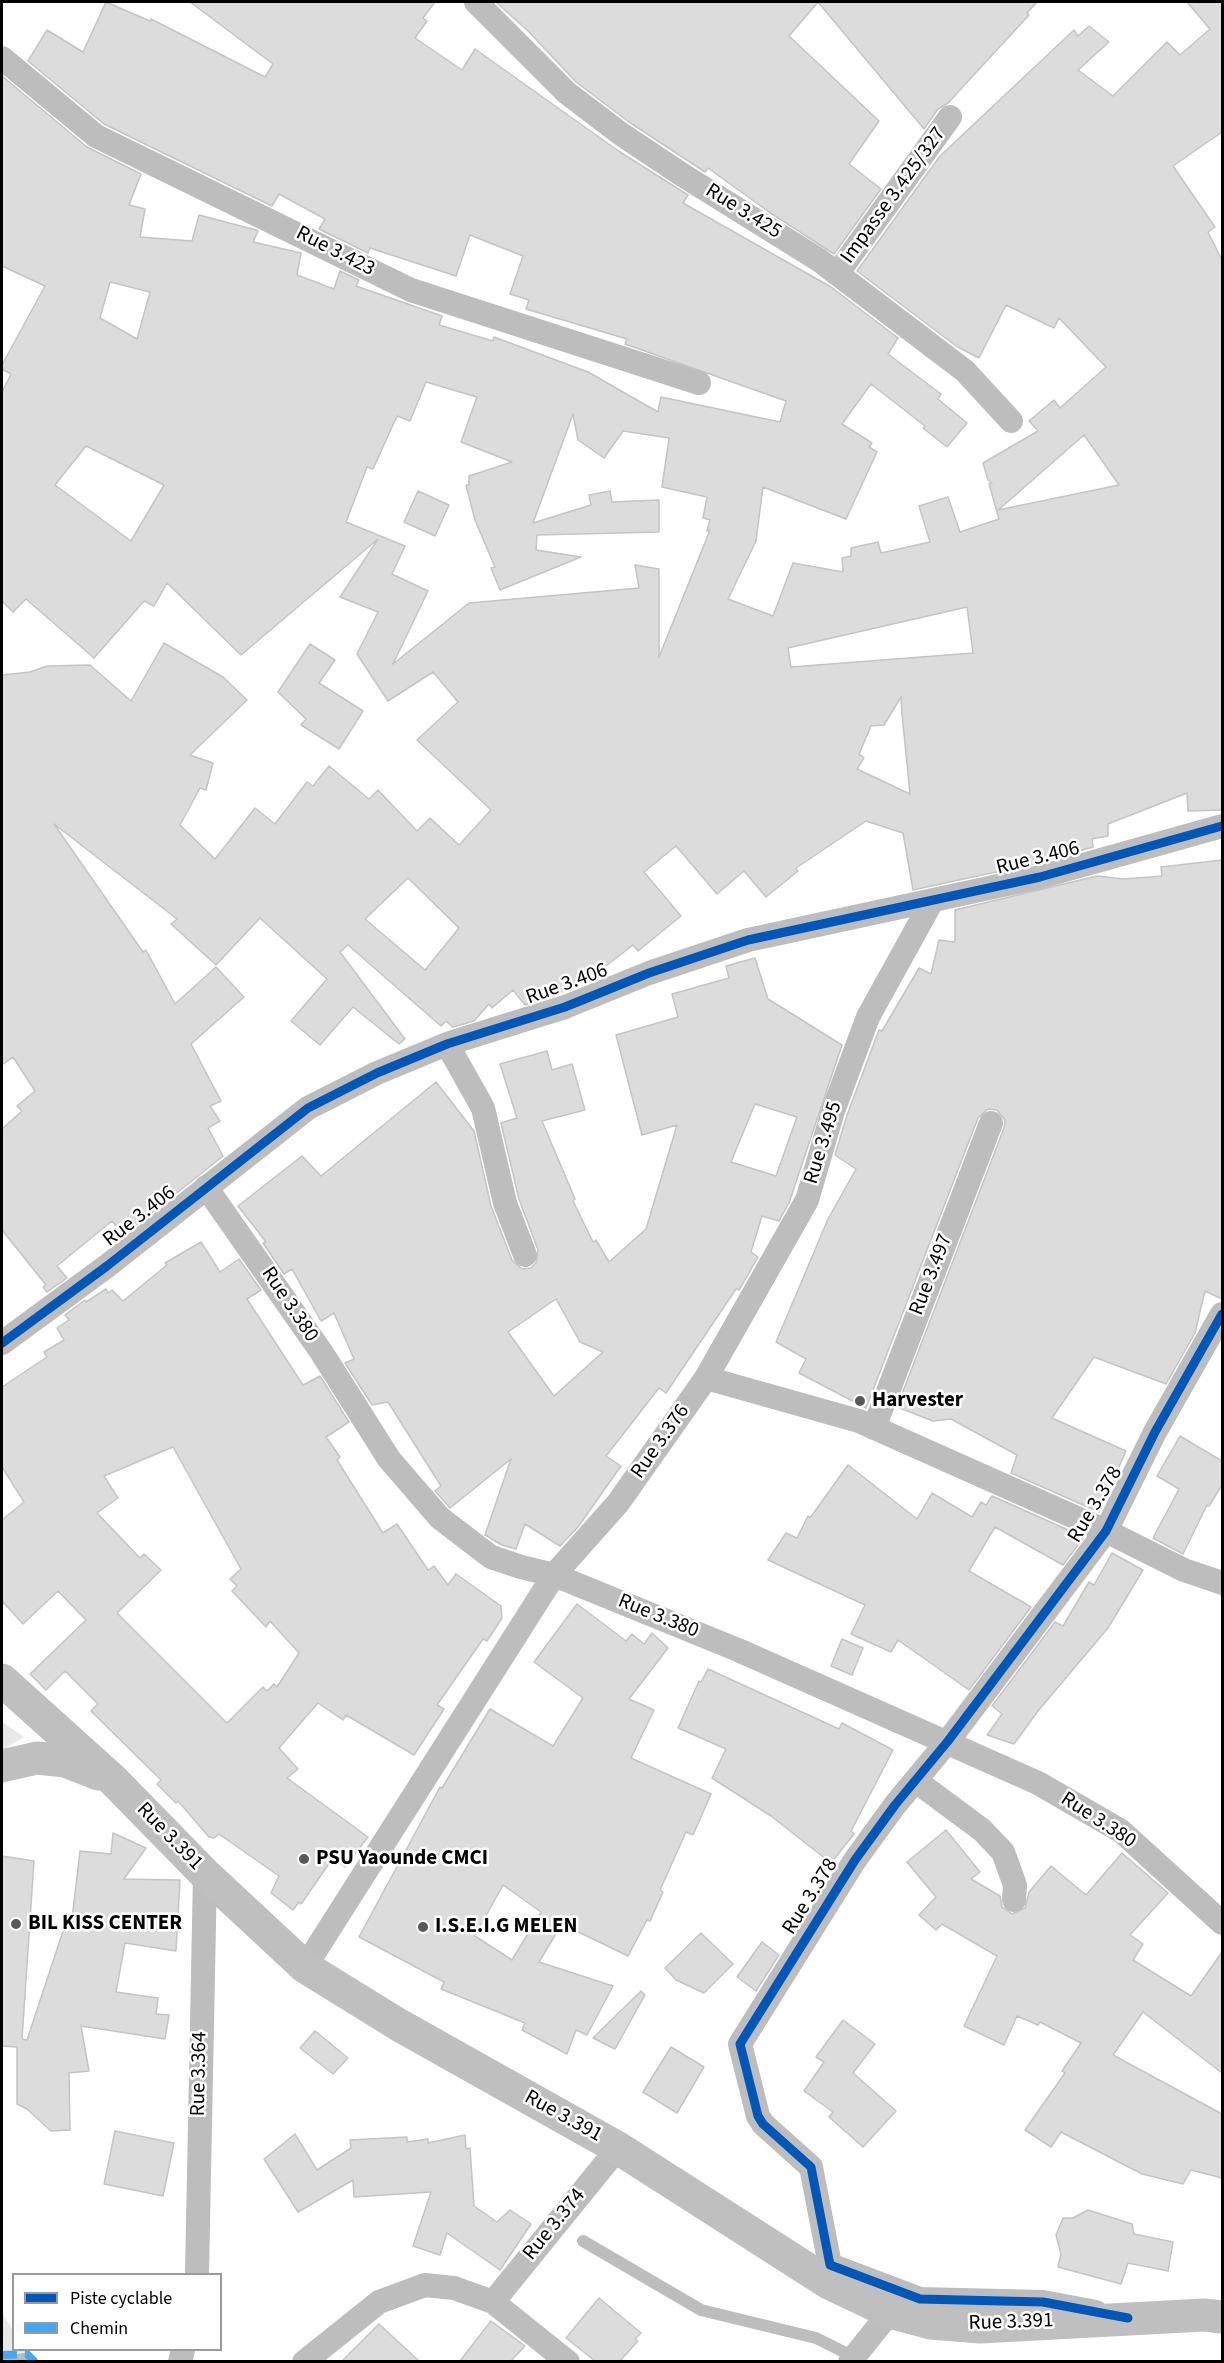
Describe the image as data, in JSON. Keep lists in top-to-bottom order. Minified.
{"streets":{"main road":["Rue 3.391"],"street":["Impasse 3.425/327","Rue 3.425","Rue 3.423","Rue 3.406","Rue 3.495","Rue 3.497","Rue 3.380","Rue 3.376","Rue 3.378","Rue 3.364","Rue 3.374"]},"crossings":[["Impasse 3.425/327","Rue 3.425"],["Rue 3.406","Rue 3.495"],["Rue 3.406","Rue 3.380"],["Rue 3.495","Rue 3.376"],["Rue 3.380","Rue 3.376"],["Rue 3.380","Rue 3.378"],["Rue 3.376","Rue 3.391"],["Rue 3.378","Rue 3.391"],["Rue 3.391","Rue 3.364"],["Rue 3.391","Rue 3.374"]],"places":["Harvester","PSU Yaounde CMCI","BIL KISS CENTER","I.S.E.I.G MELEN"],"legend":["Piste cyclable","Chemin"]}
